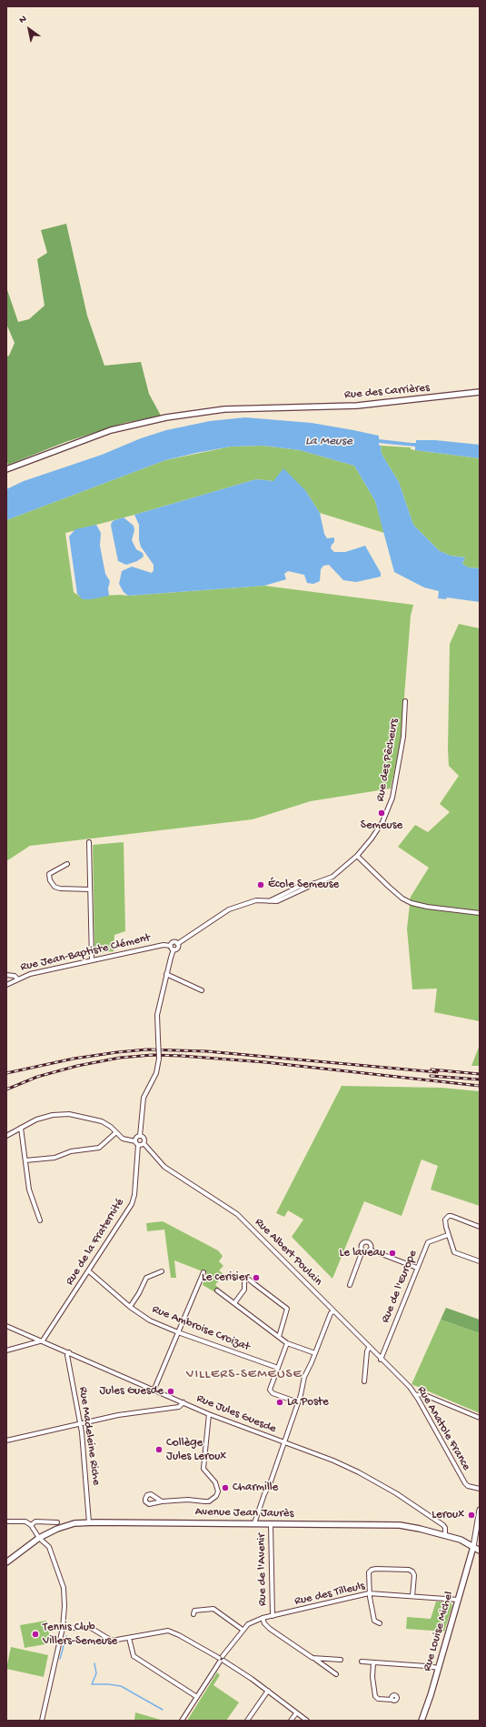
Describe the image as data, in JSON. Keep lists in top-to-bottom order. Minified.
{"streets":{"main road":["Rue des Carrières","Avenue Jean Jaurès","Rue Louise Michel"],"street":["Rue des Pêcheurs","Rue Jean-Baptiste Clément","Rue de la Fraternité","Rue Albert Poulain","Rue de l'Europe","Rue Ambroise Croizat","Rue Jules Guesde","Rue Anatole France","Rue Madeleine Riche","Rue de l'Avenir","Rue des Tilleuls"]},"crossings":[["Rue des Pêcheurs","Rue Jean-Baptiste Clément"],["Rue de la Fraternité","Rue Albert Poulain"],["Rue de la Fraternité","Rue Ambroise Croizat"],["Rue de la Fraternité","Rue Jules Guesde"],["Rue Albert Poulain","Rue de l'Europe"],["Rue Albert Poulain","Rue Anatole France"],["Rue Jules Guesde","Rue Madeleine Riche"],["Rue Jules Guesde","Avenue Jean Jaurès"],["Rue Madeleine Riche","Avenue Jean Jaurès"],["Avenue Jean Jaurès","Rue de l'Avenir"],["Avenue Jean Jaurès","Rue Louise Michel"],["Rue de l'Avenir","Rue des Tilleuls"],["Rue des Tilleuls","Rue Louise Michel"]],"districts":["VILLERS-SEMEUSE"],"water":["La Meuse"],"places":["Semeuse","École Semeuse","Le laveau","Le cerisier","Jules Guesde","La Poste","Collège Jules Leroux","Charmille","Leroux","Tennis Club Villers-Semeuse"],"north":"top left"}
